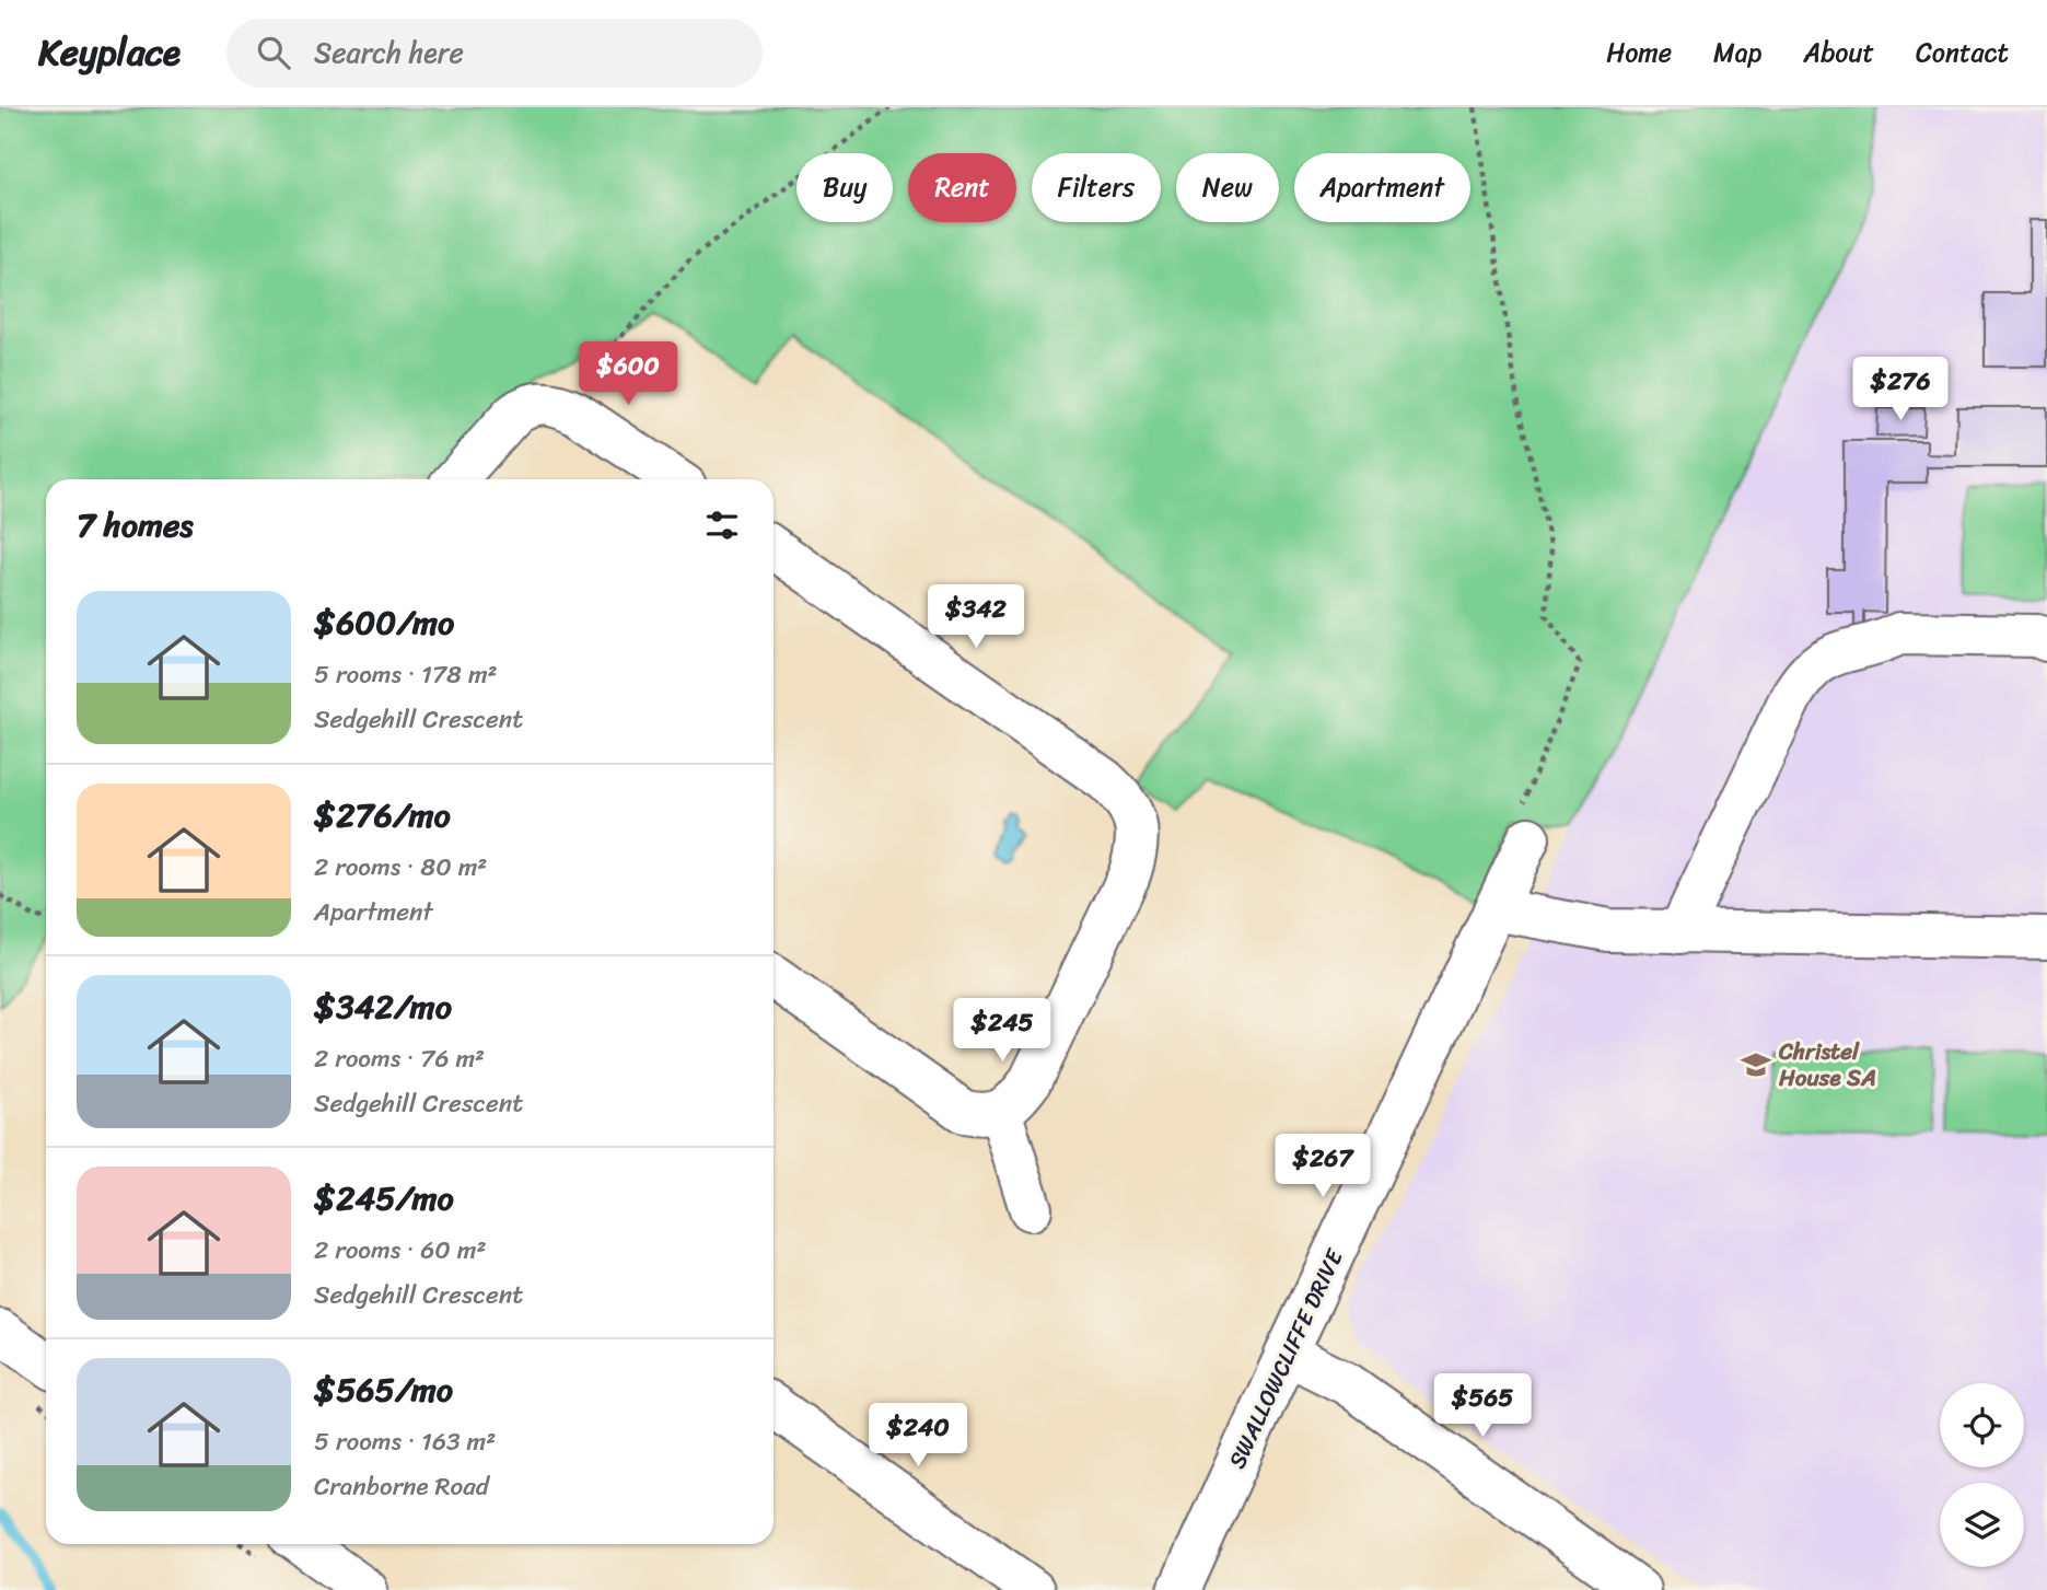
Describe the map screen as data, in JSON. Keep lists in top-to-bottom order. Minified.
{"streets":{"street":["SWALLOWCLIFFE DRIVE"]},"places":{"school or university":["Christel House SA"]},"page":{"header":"Keyplace","search":"Search here","nav":["Home","Map","About","Contact"],"chip":["Buy","Rent","Filters","New","Apartment"],"price":["$600","$276","$342","$245","$267","$565","$240"],"heading":"7 homes","list":[{"name":"$600/mo","note":"5 rooms · 178 m² · Sedgehill Crescent"},{"name":"$276/mo","note":"2 rooms · 80 m² · Apartment"},{"name":"$342/mo","note":"2 rooms · 76 m² · Sedgehill Crescent"},{"name":"$245/mo","note":"2 rooms · 60 m² · Sedgehill Crescent"},{"name":"$565/mo","note":"5 rooms · 163 m² · Cranborne Road"}]}}
